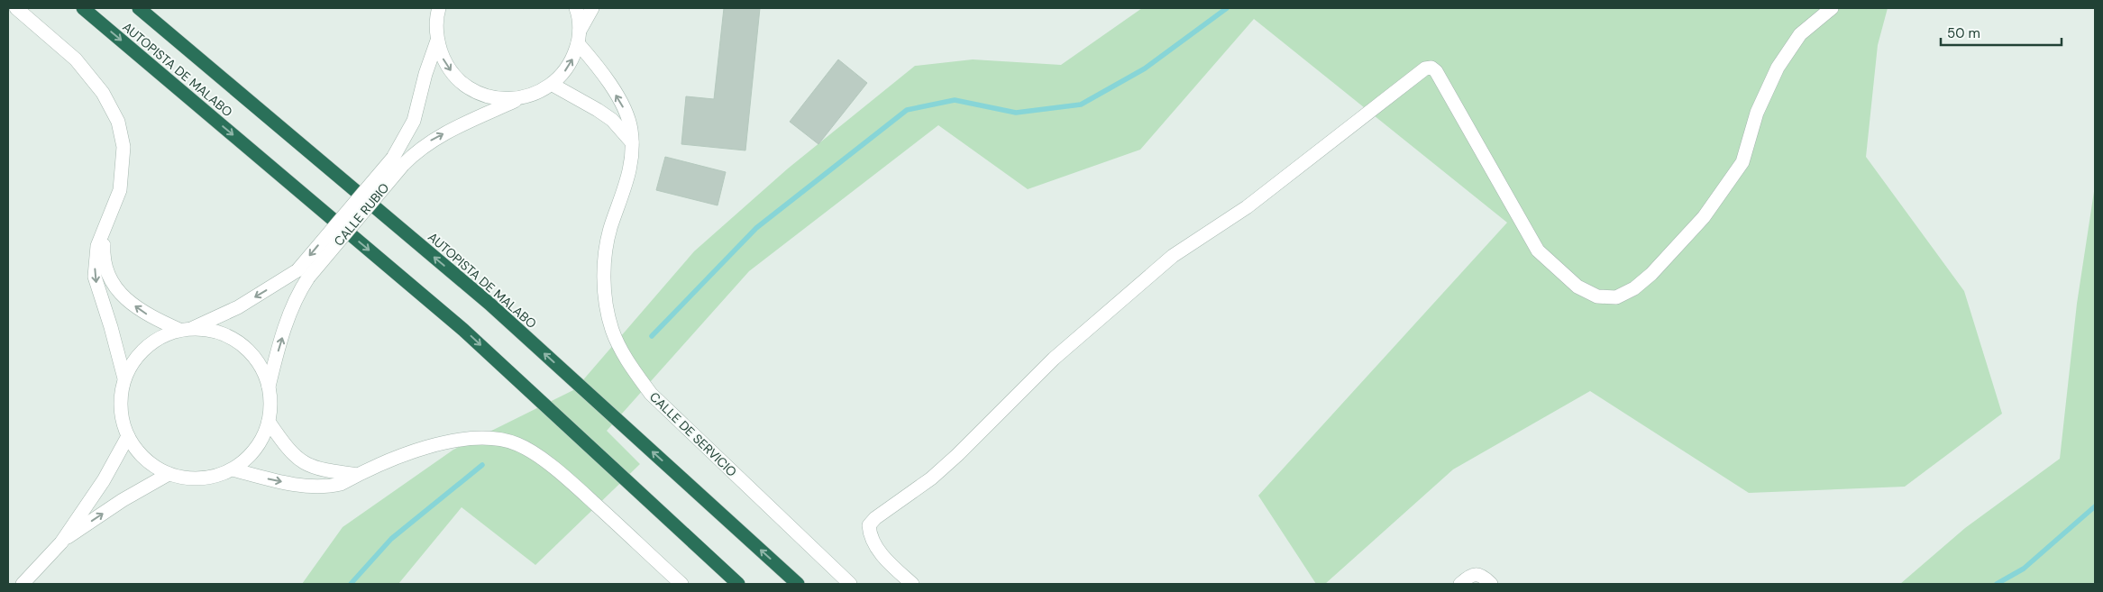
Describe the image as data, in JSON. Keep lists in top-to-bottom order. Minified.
{"streets":{"highway":["AUTOPISTA DE MALABO"],"street":["CALLE RUBIO","CALLE DE SERVICIO"]},"scale_bar":"50 m"}
